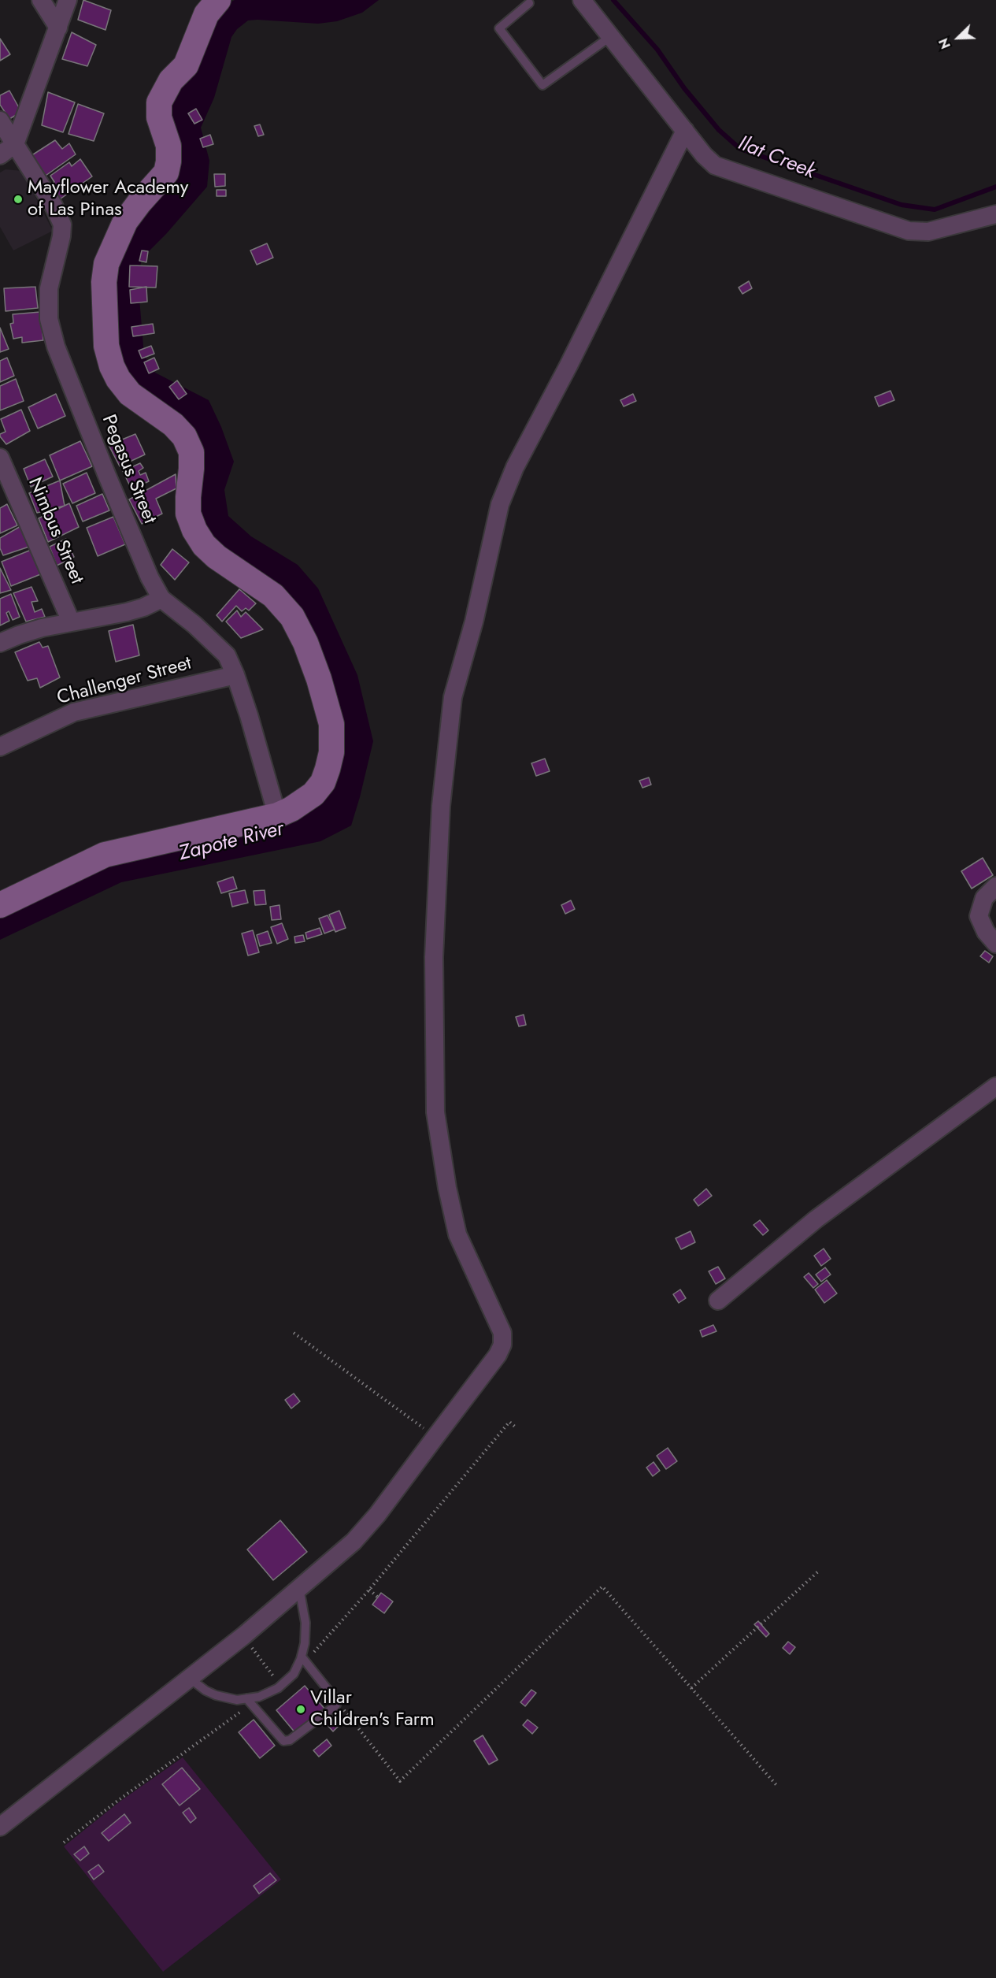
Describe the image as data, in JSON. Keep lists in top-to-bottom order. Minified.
{"streets":{"street":["Pegasus Street","Nimbus Street","Challenger Street"]},"crossings":[["Pegasus Street","Challenger Street"]],"water":["Ilat Creek","Zapote River"],"places":["Mayflower Academy of Las Pinas","Villar Children's Farm"],"north":"bottom left"}
